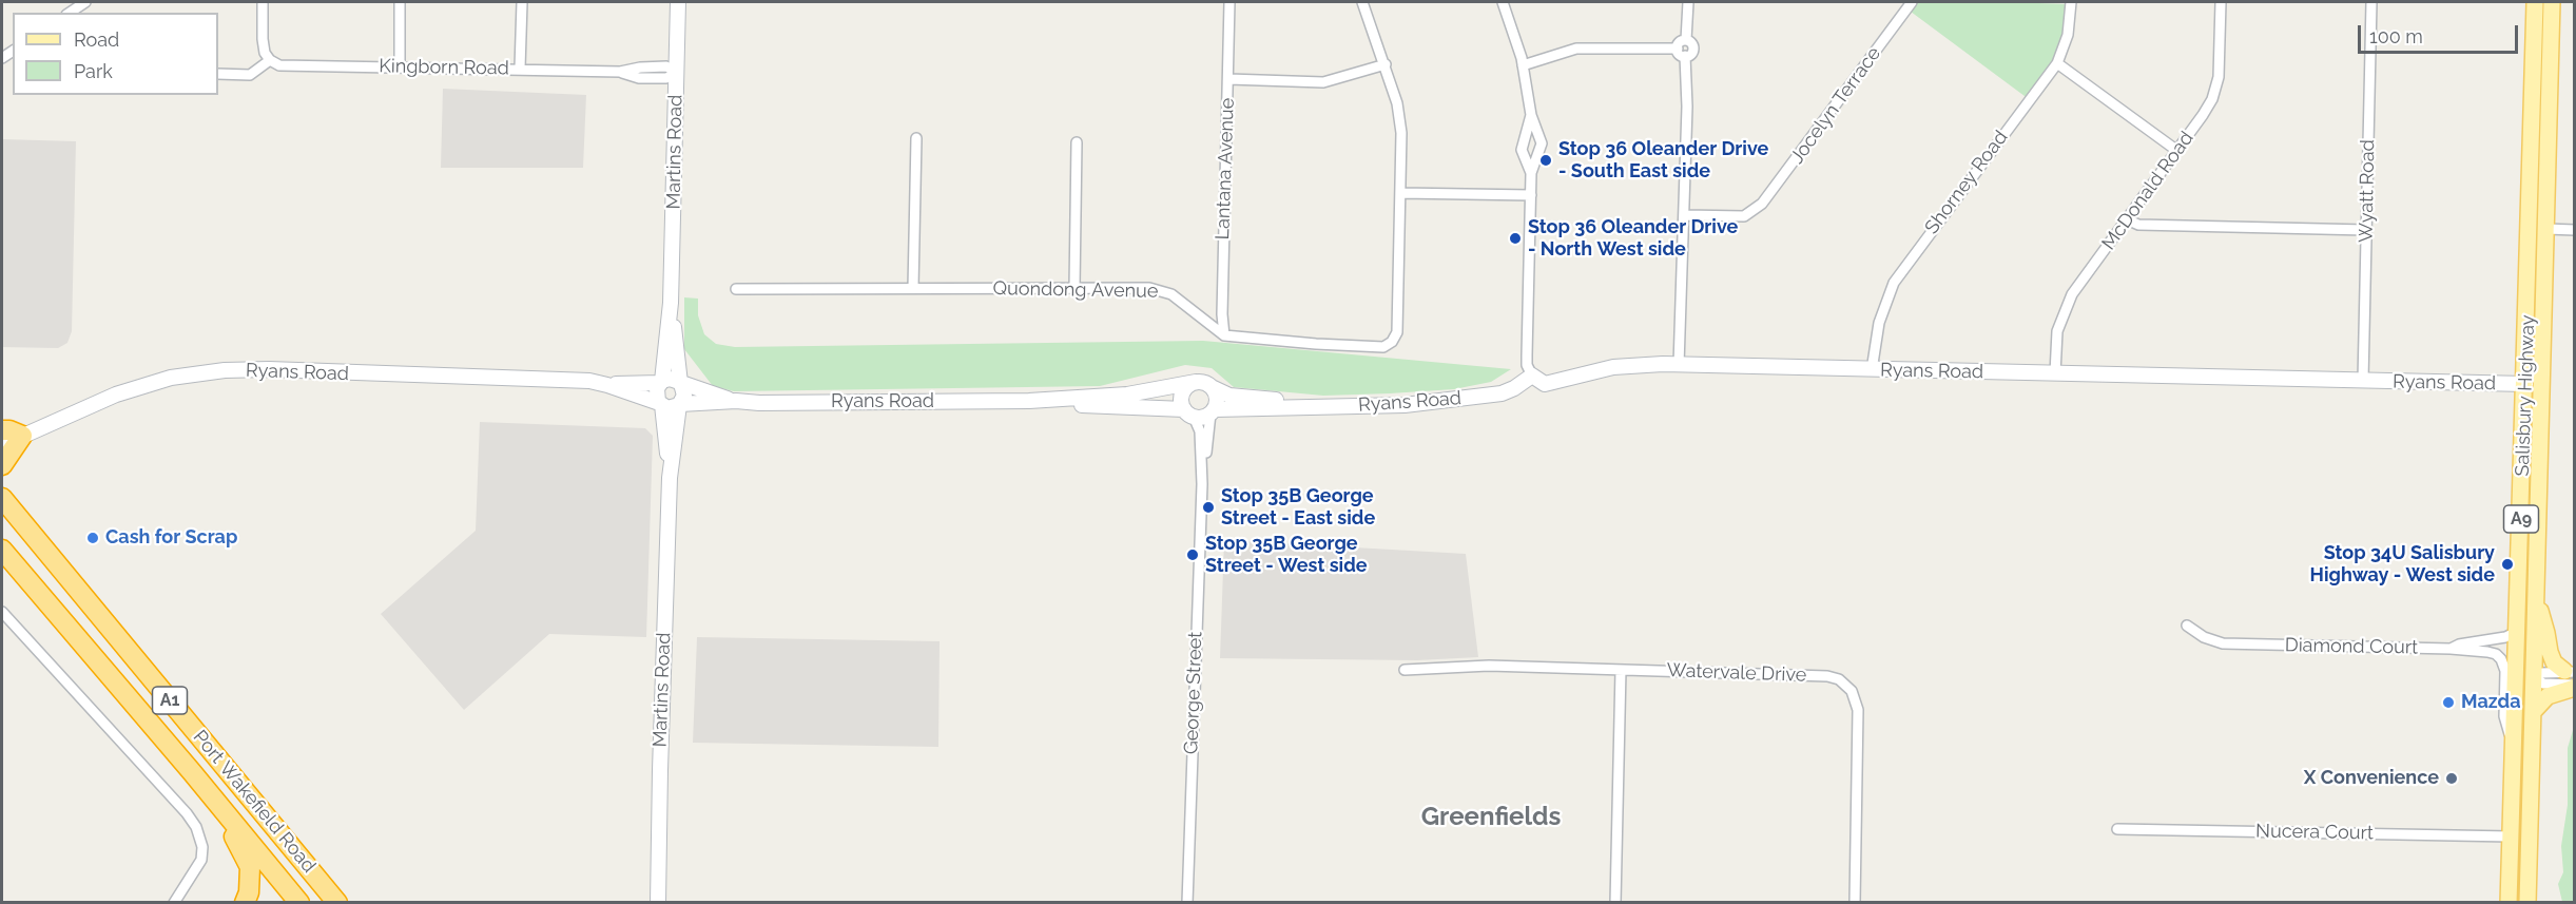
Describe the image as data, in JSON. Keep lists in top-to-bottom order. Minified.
{"streets":{"highway":["A1","Port Wakefield Road"],"main road":["Salisbury Highway","A9"],"street":["Kingborn Road","Jocelyn Terrace","Martins Road","Lantana Avenue","Shorney Road","McDonald Road","Wyatt Road","Quondong Avenue","Ryans Road","Diamond Court","Watervale Drive","George Street","Nucera Court"]},"crossings":[["Kingborn Road","Martins Road"],["Martins Road","Ryans Road"],["Lantana Avenue","Quondong Avenue"],["Shorney Road","Ryans Road"],["McDonald Road","Ryans Road"],["Wyatt Road","Ryans Road"],["Ryans Road","Salisbury Highway"],["Ryans Road","George Street"],["Salisbury Highway","Diamond Court"],["Salisbury Highway","Nucera Court"]],"districts":["Greenfields"],"places":["Stop 36 Oleander Drive - South East side","Stop 36 Oleander Drive - North West side","Stop 35B George Street - East side","Cash for Scrap","Stop 35B George Street - West side","Stop 34U Salisbury Highway - West side","Mazda","X Convenience"],"legend":["Road","Park"],"scale_bar":"100 m"}
